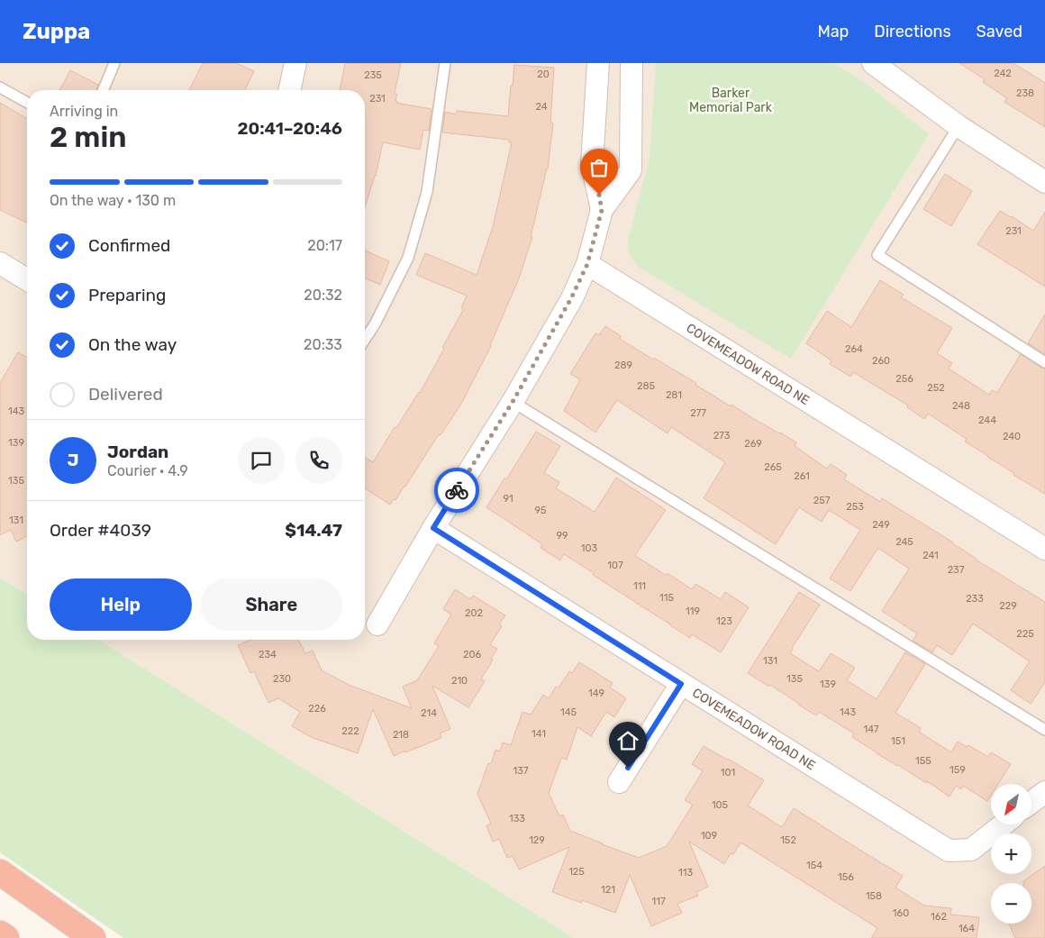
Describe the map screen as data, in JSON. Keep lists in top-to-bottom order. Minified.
{"streets":{"street":["COVEMEADOW ROAD NE"]},"parks":["Barker Memorial Park"],"house_numbers":["242","20","235","238","231","24","231","264","260","289","256","285","252","281","248","143","277","244","273","240","139","269","265","261","135","91","257","253","95","131","249","99","245","103","241","107","237","111","115","233","229","119","202","123","225","234","206","131","230","135","210","139","149","226","145","143","214","147","222","141","218","151","155","159","137","101","105","133","109","129","152","154","125","113","156","121","158","117","160","162","164"],"north":"bottom left","page":{"header":"Zuppa","nav":["Map","Directions","Saved"],"heading":["2 min","Arriving in","20:41–20:46"],"panel":["Jordan","Courier · 4.9","Order #4039","$14.47"],"bar":"On the way · 130 m","list":[["Confirmed","20:17"],["Preparing","20:32"],["On the way","20:33"],"Delivered"],"round":"J","buttons":["Help","Share"],"map_buttons":["+","−"]}}
